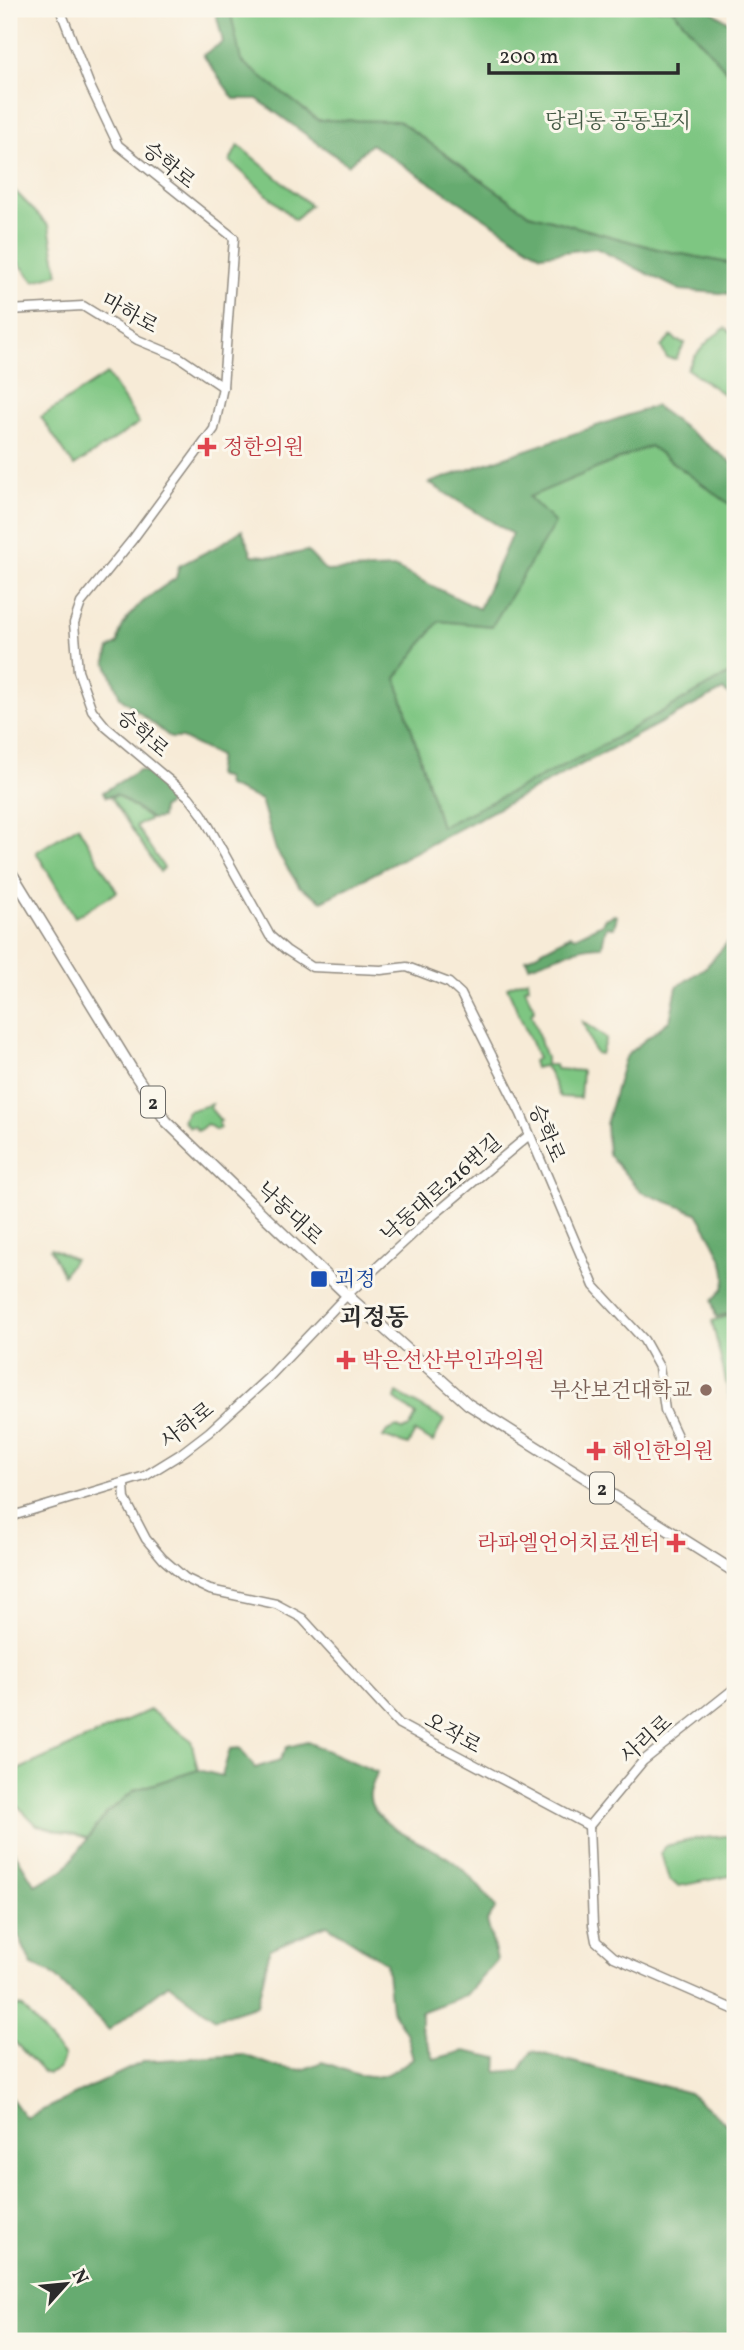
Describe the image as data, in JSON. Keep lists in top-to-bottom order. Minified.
{"streets":{"main road":["2","낙동대로"],"street":["승학로","마하로","낙동대로216번길","사하로","오작로","사리로"]},"crossings":[["승학로","마하로"],["승학로","낙동대로216번길"],["낙동대로216번길","낙동대로"],["낙동대로216번길","사하로"],["낙동대로","사하로"],["사하로","오작로"],["오작로","사리로"]],"districts":["괴정동"],"parks":["당리동 공동묘지"],"places":{"health":["정한의원","박은선산부인과의원","해인한의원","라파엘언어치료센터"],"transit":["괴정"],"other":["부산보건대학교"]},"scale_bar":"200 m","north":"top right"}
